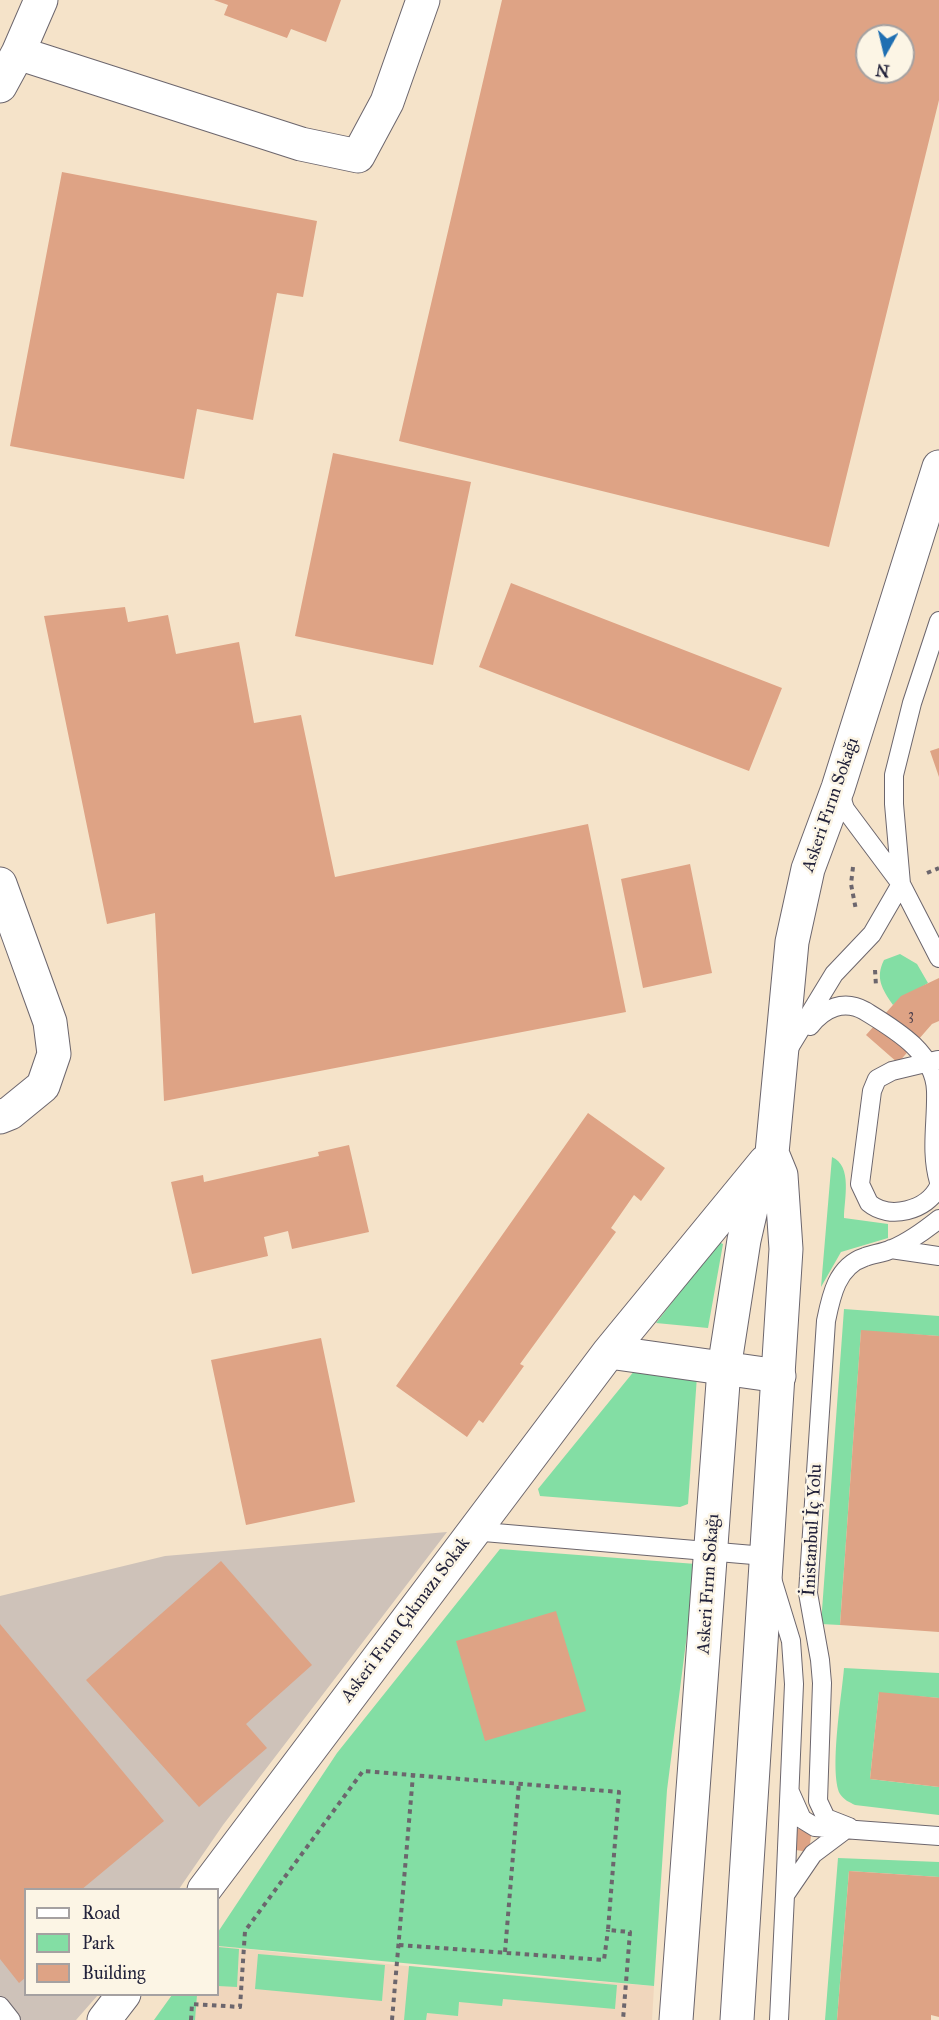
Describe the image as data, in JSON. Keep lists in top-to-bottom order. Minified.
{"streets":{"street":["Askeri Fırın Sokağı","Askeri Fırın Çıkmazı Sokak"],"lane":["İnistanbul İç Yolu"]},"crossings":[["Askeri Fırın Sokağı","İnistanbul İç Yolu"],["Askeri Fırın Sokağı","Askeri Fırın Çıkmazı Sokak"]],"house_numbers":["3"],"legend":["Road","Park","Building"],"north":"bottom"}
